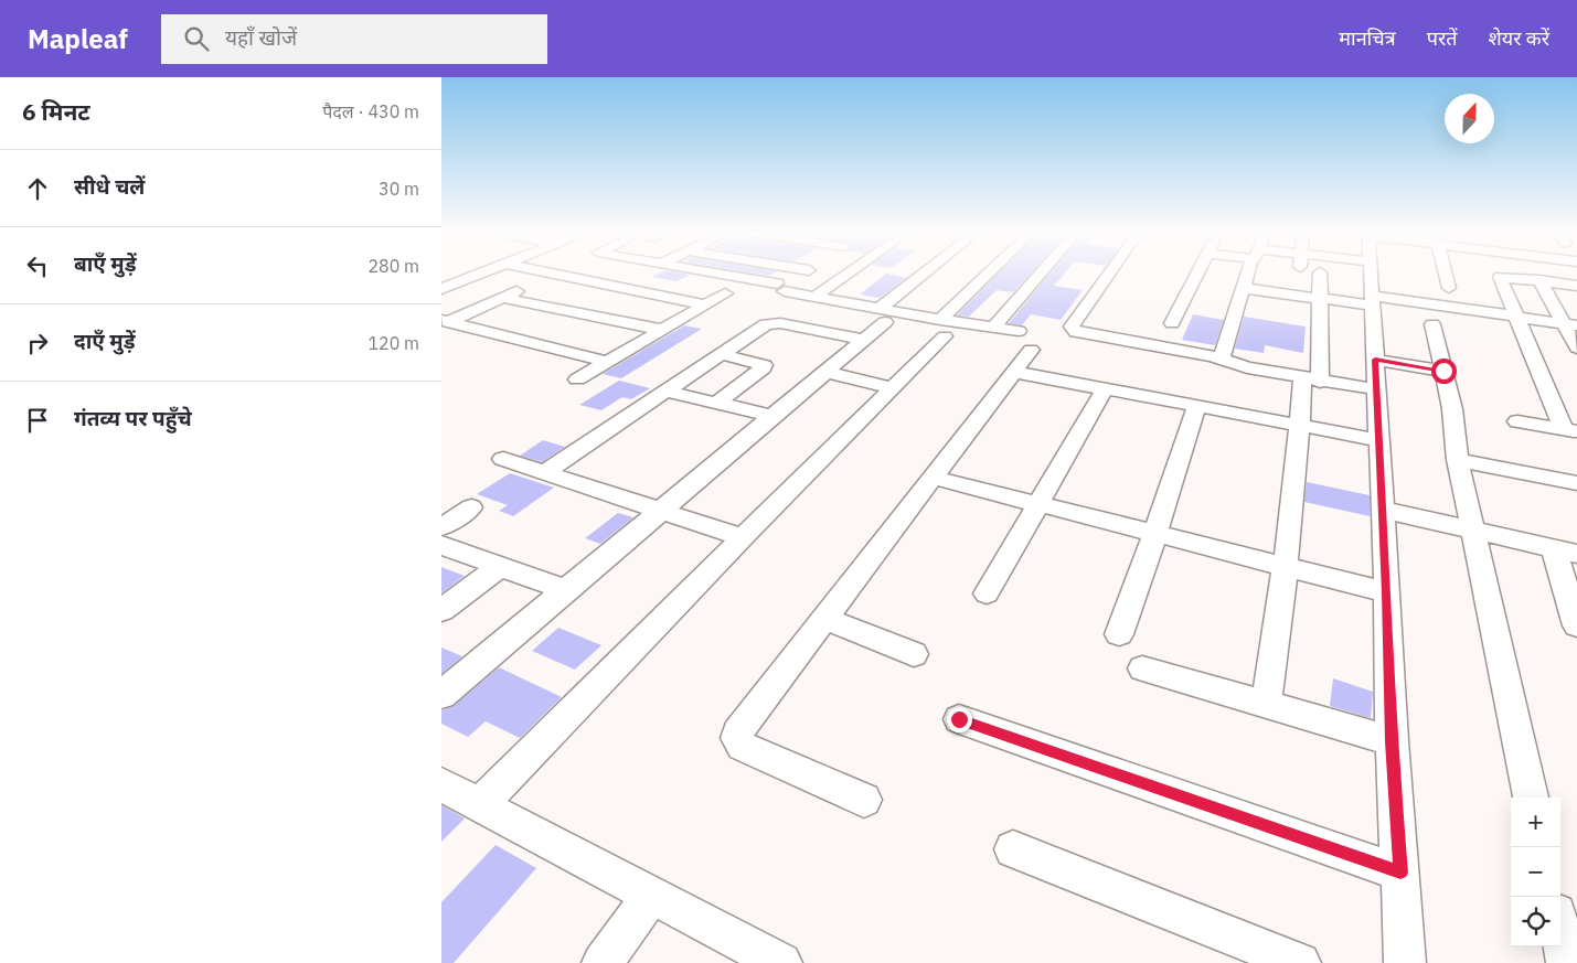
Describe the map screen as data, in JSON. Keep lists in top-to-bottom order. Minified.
{"north":"top","page":{"header":"Mapleaf","search":"यहाँ खोजें","nav":["मानचित्र","परतें","शेयर करें"],"heading":["6 मिनट","पैदल · 430 m"],"list":[["सीधे चलें","30 m"],["बाएँ मुड़ें","280 m"],["दाएँ मुड़ें","120 m"],"गंतव्य पर पहुँचे"],"map_buttons":["+","−"]}}
